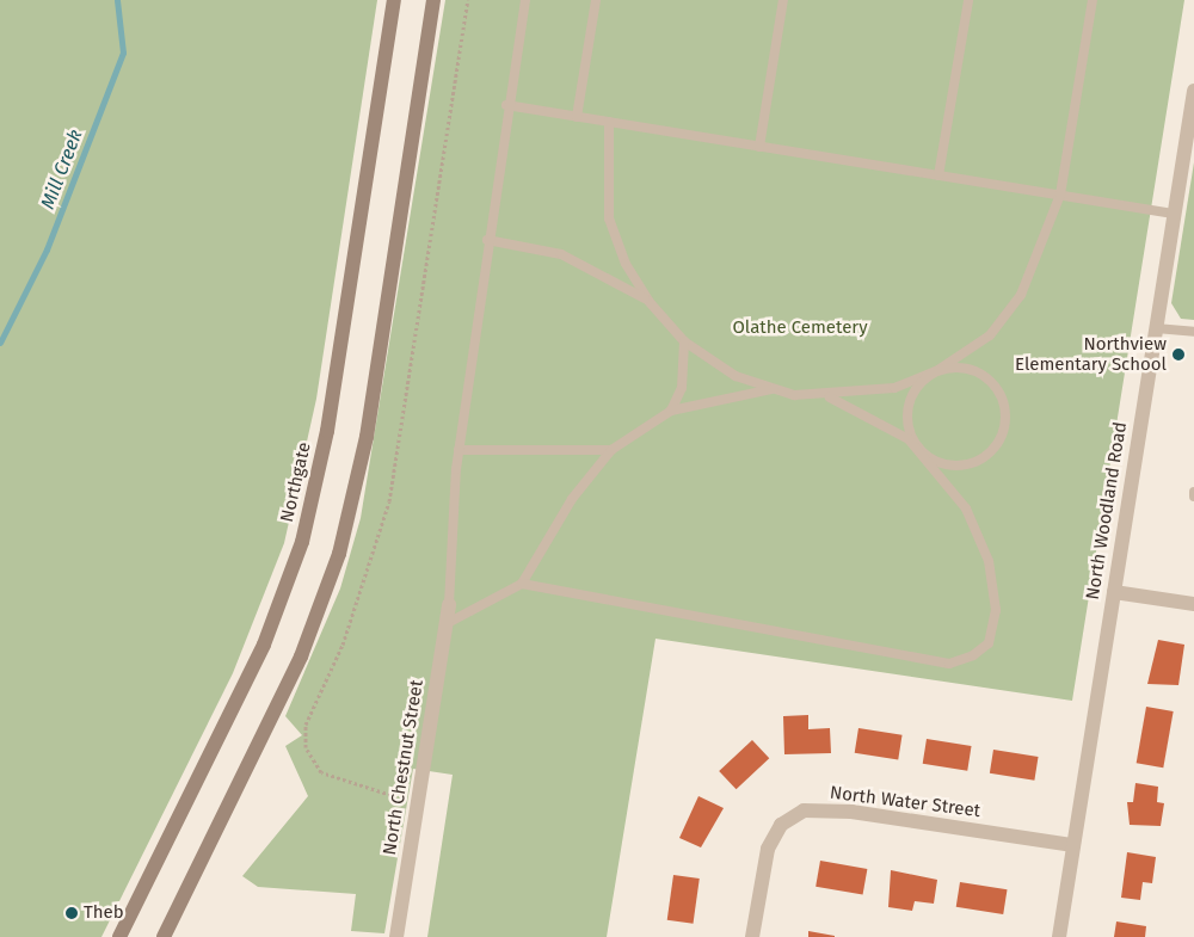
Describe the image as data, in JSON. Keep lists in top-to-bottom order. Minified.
{"streets":{"main road":["Northgate"],"street":["North Woodland Road","North Chestnut Street","North Water Street"]},"crossings":[["North Woodland Road","North Water Street"]],"water":["Mill Creek"],"parks":["Olathe Cemetery"],"places":["Northview Elementary School","Theb"]}
